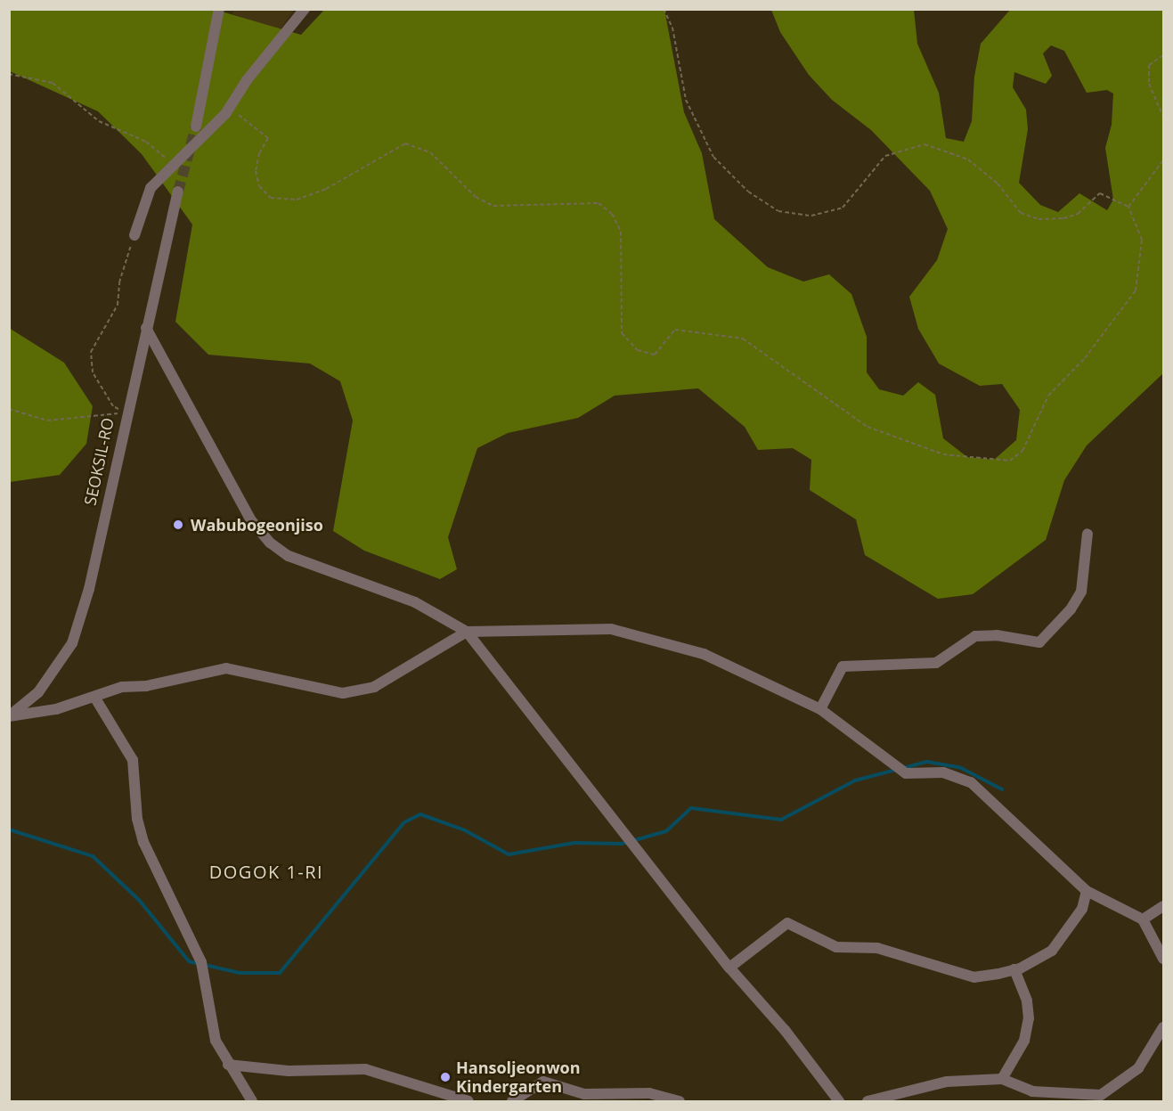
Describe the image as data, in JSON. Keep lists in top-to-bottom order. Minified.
{"streets":{"street":["SEOKSIL-RO"]},"districts":["DOGOK 1-RI"],"places":["Wabubogeonjiso","Hansoljeonwon Kindergarten"]}
